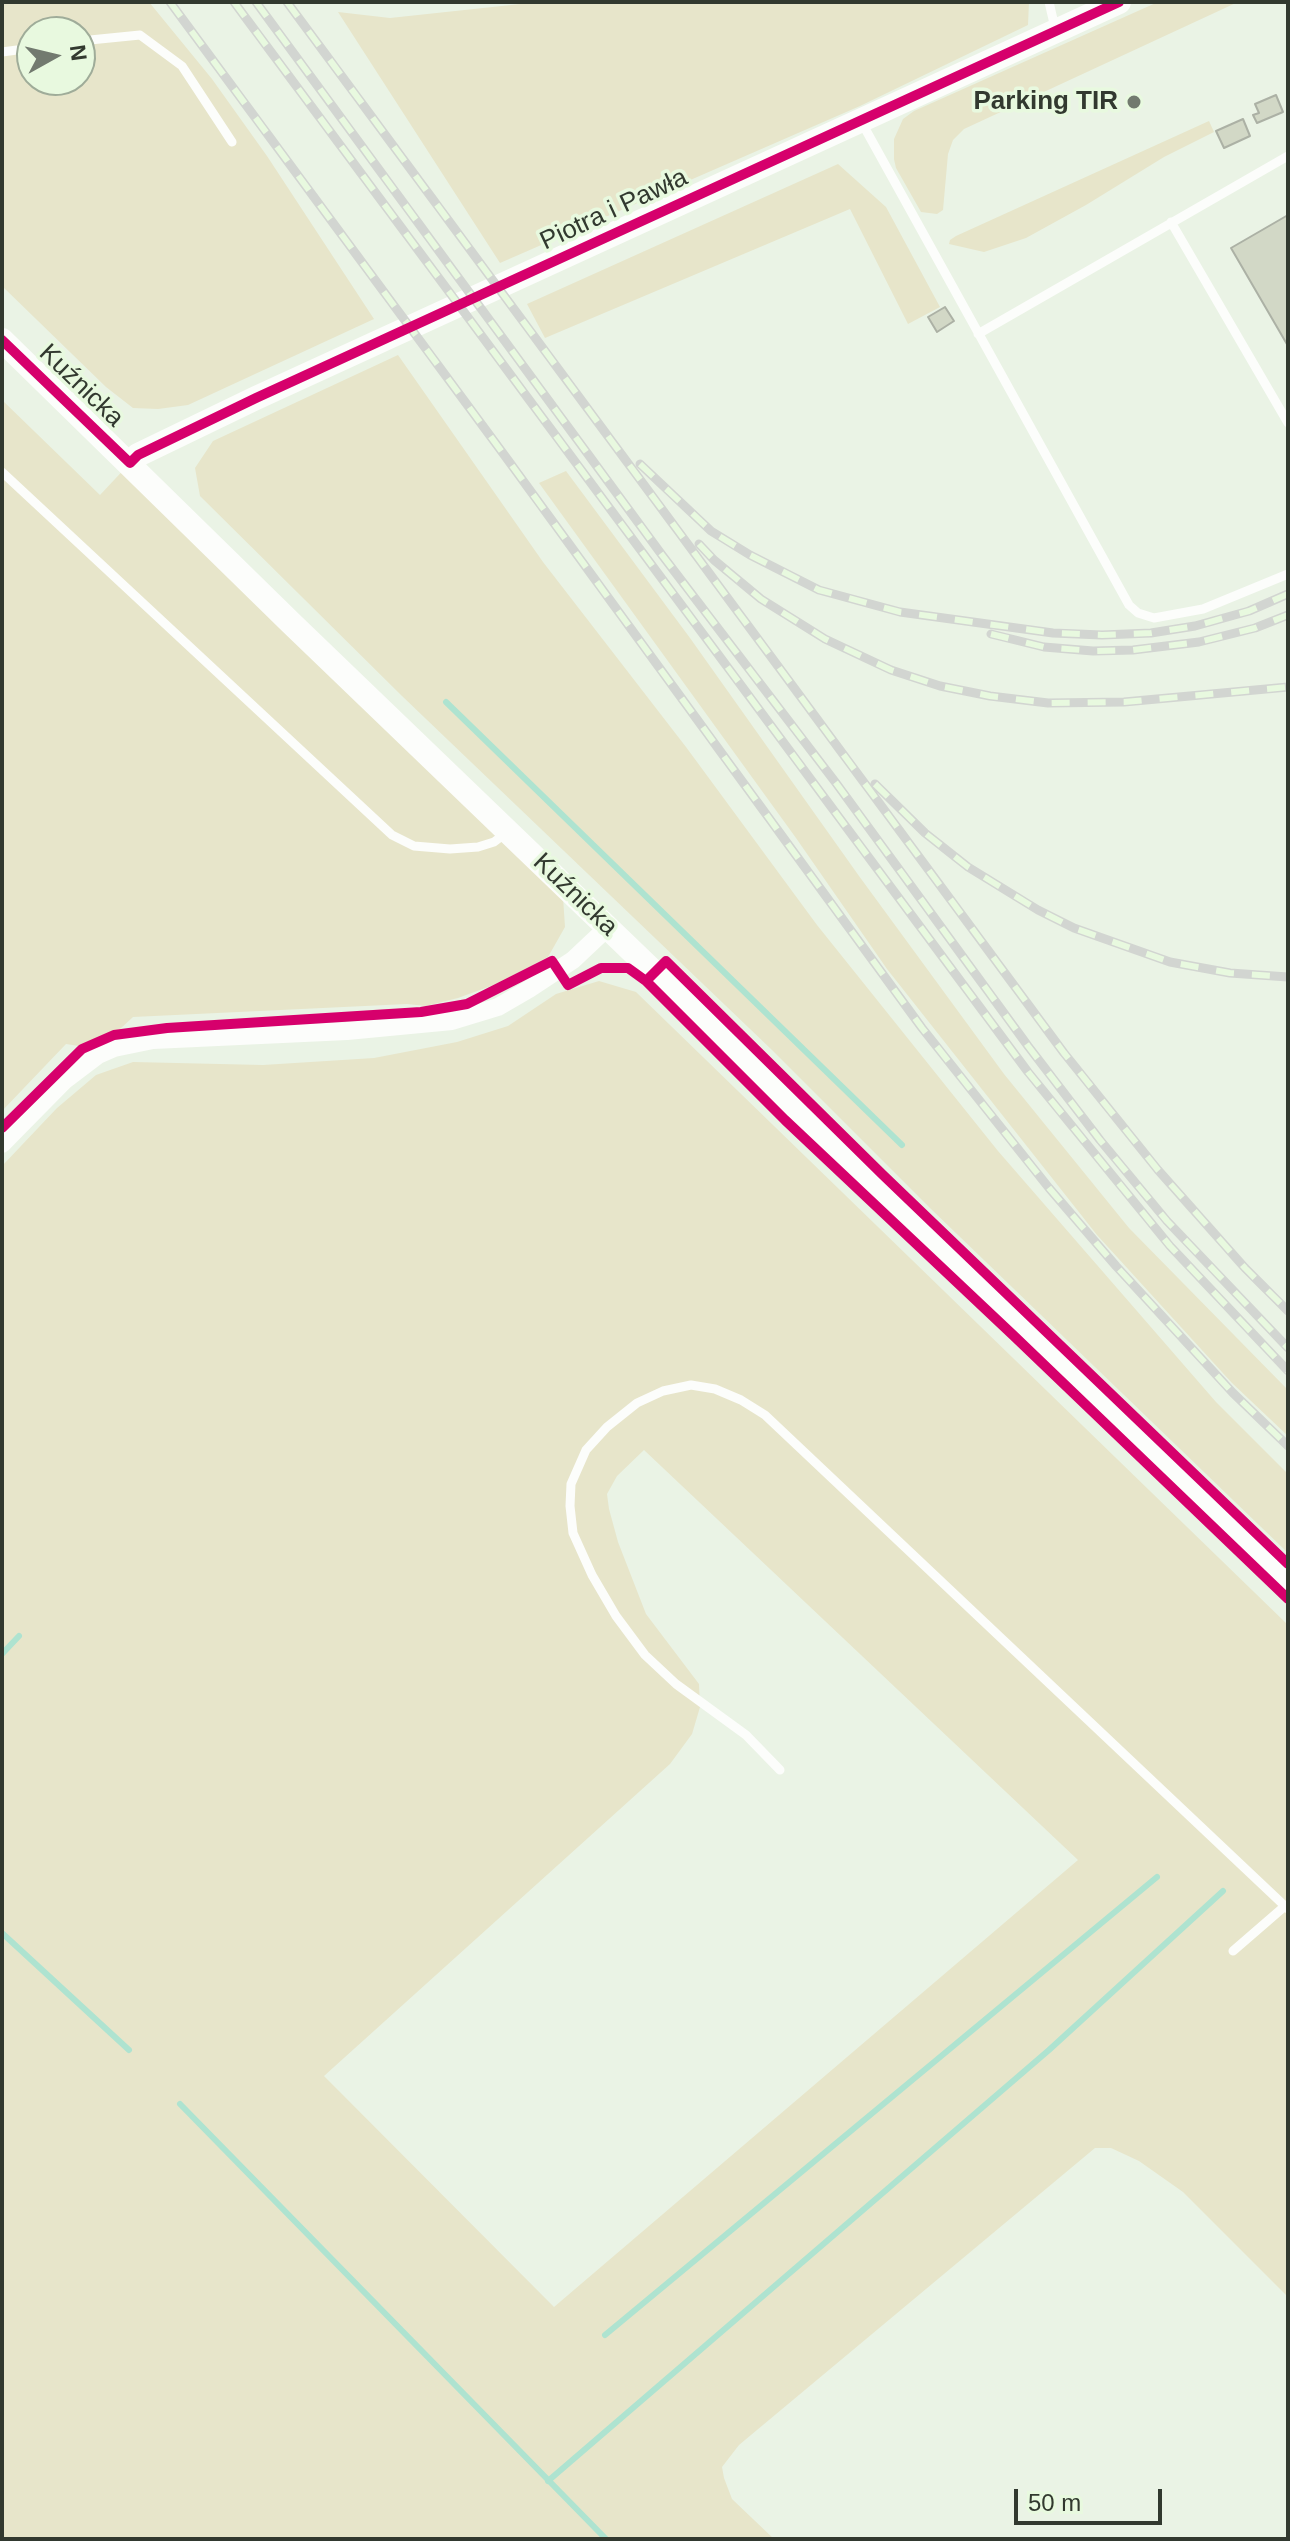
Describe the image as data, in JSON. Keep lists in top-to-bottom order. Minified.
{"streets":{"street":["Piotra i Pawła","Kuźnicka"]},"crossings":[["Piotra i Pawła","Kuźnicka"]],"places":["Parking TIR"],"scale_bar":"50 m","north":"right"}
